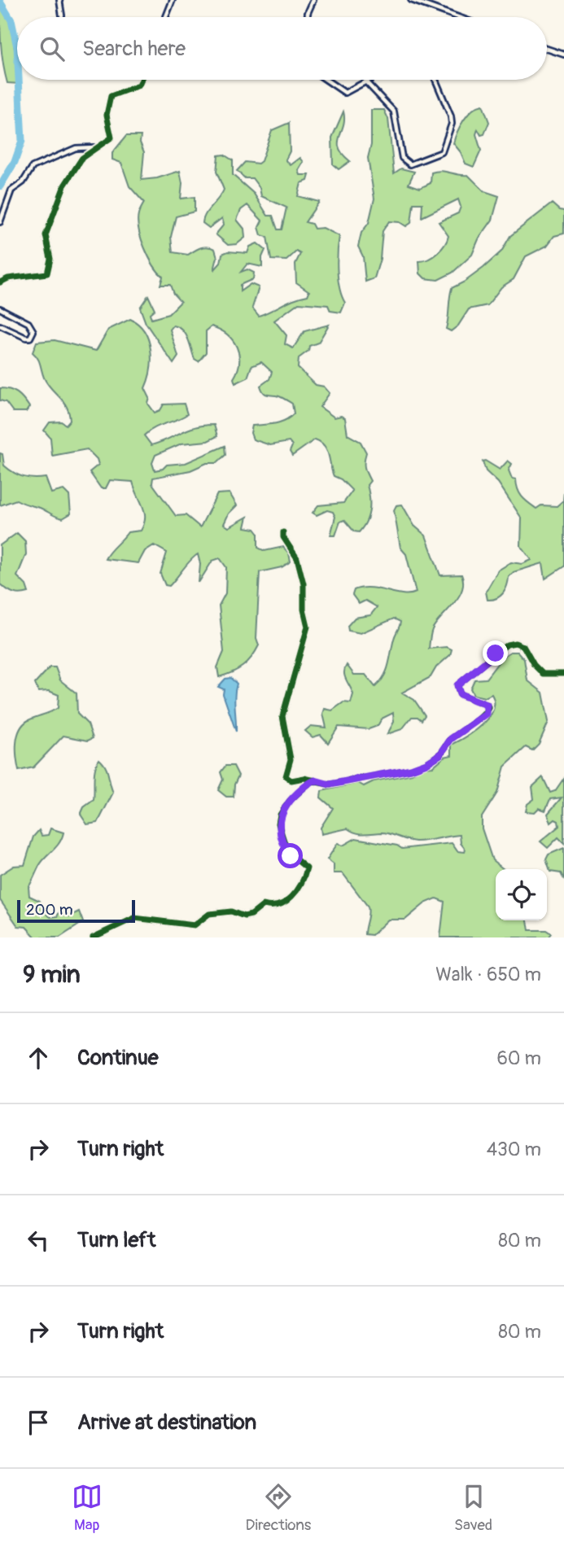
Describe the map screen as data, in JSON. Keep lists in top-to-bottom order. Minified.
{"scale_bar":"200 m","page":{"search":"Search here","scale":"200 m","heading":["9 min","Walk · 650 m"],"list":[["Continue","60 m"],["Turn right","430 m"],["Turn left","80 m"],["Turn right","80 m"],"Arrive at destination"],"nav":["Map","Directions","Saved"]}}
